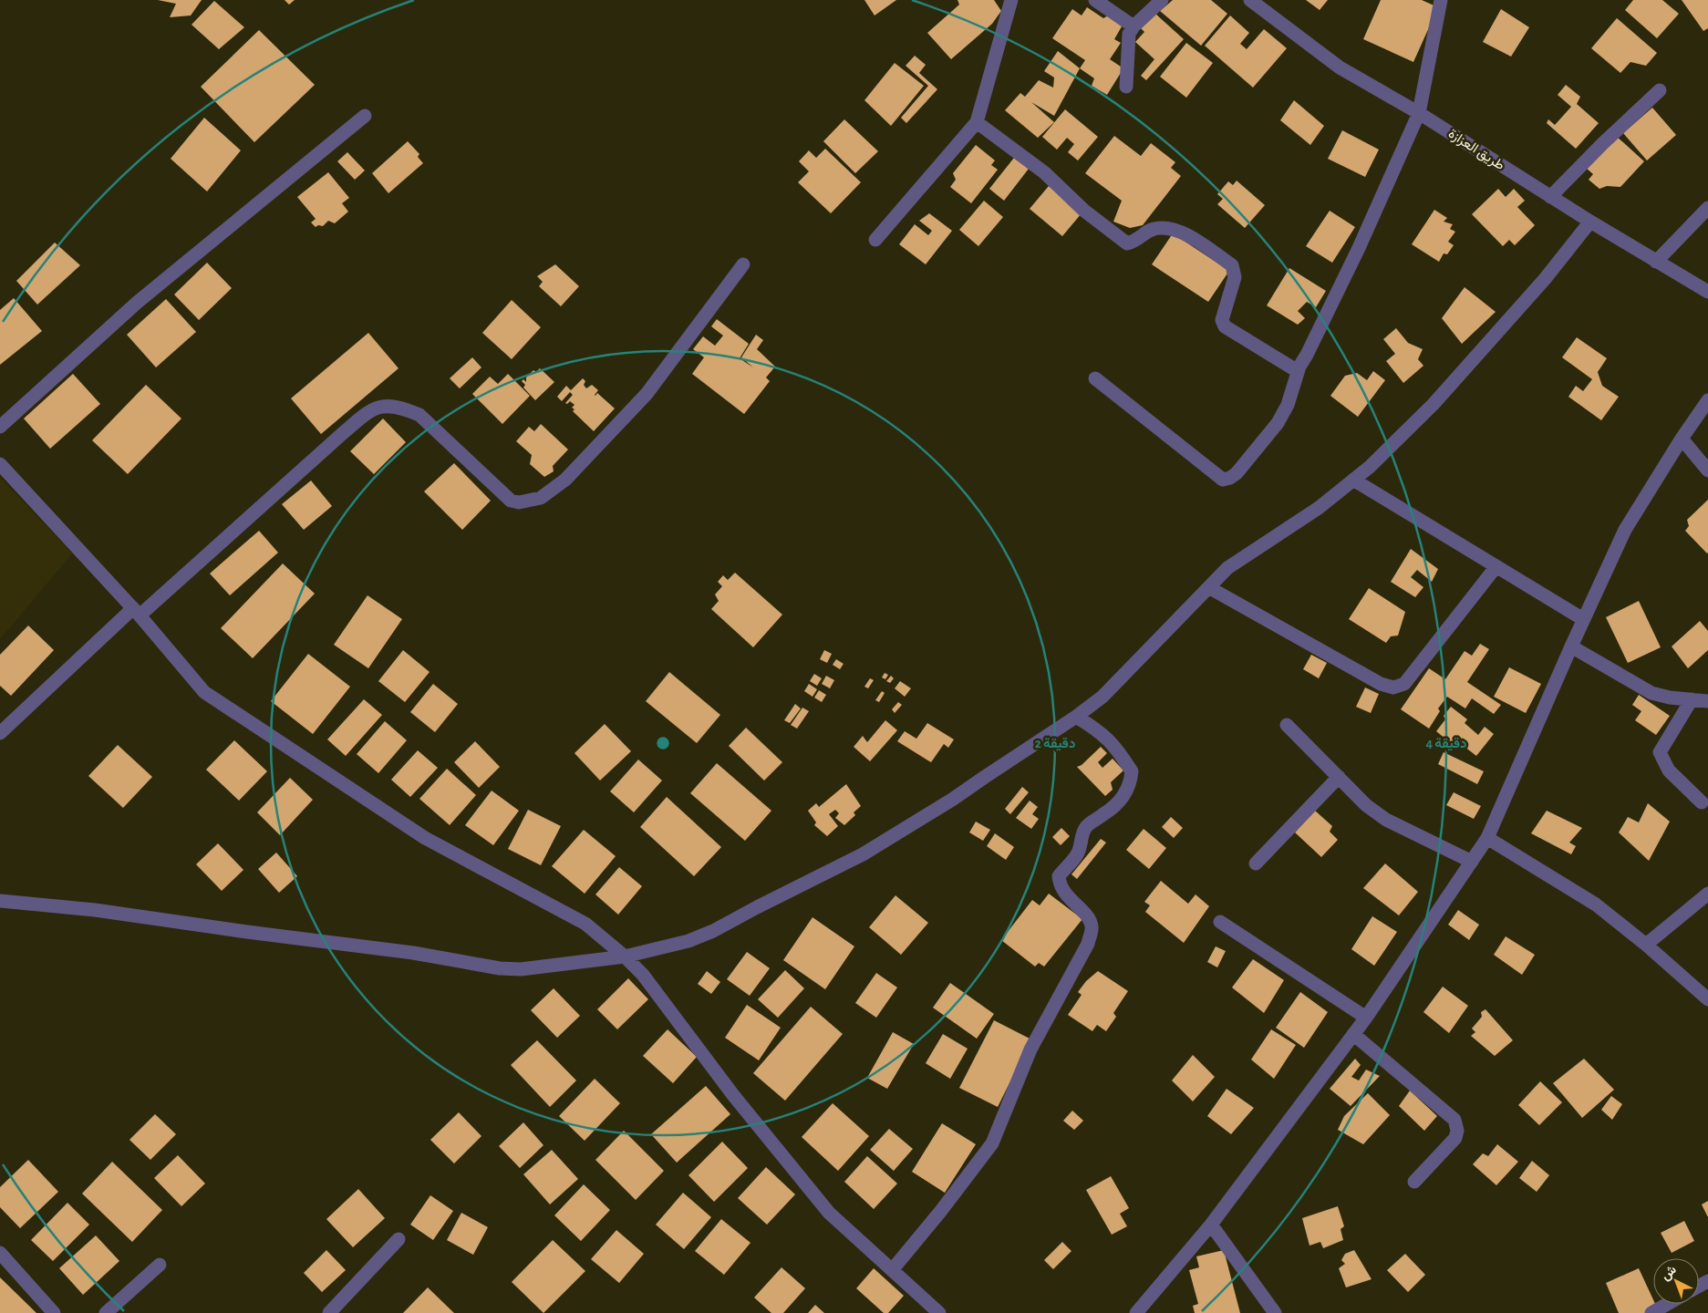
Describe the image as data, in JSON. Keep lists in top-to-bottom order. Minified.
{"streets":{"street":["طريق العزازة"]},"north":"top left","rings":["2 دقيقة","4 دقيقة"]}
